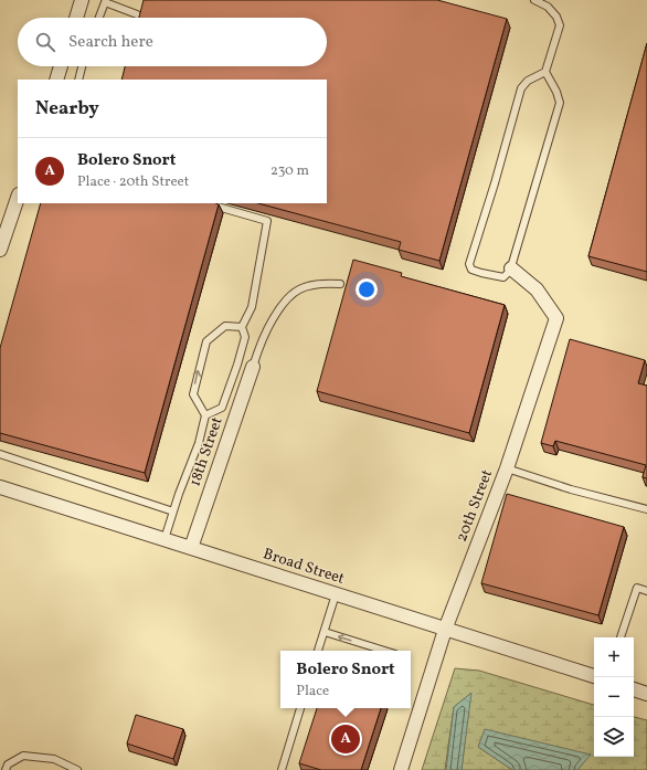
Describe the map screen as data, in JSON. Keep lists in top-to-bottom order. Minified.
{"streets":{"street":["18th Street","20th Street","Broad Street"]},"crossings":[["18th Street","Broad Street"],["20th Street","Broad Street"]],"page":{"search":"Search here","heading":"Nearby","list":[{"mark":"A","name":"Bolero Snort","note":"Place · 20th Street","value":"230 m"}],"map_buttons":["+","−"],"popup":["Bolero Snort","Place"],"pins":"A"}}
